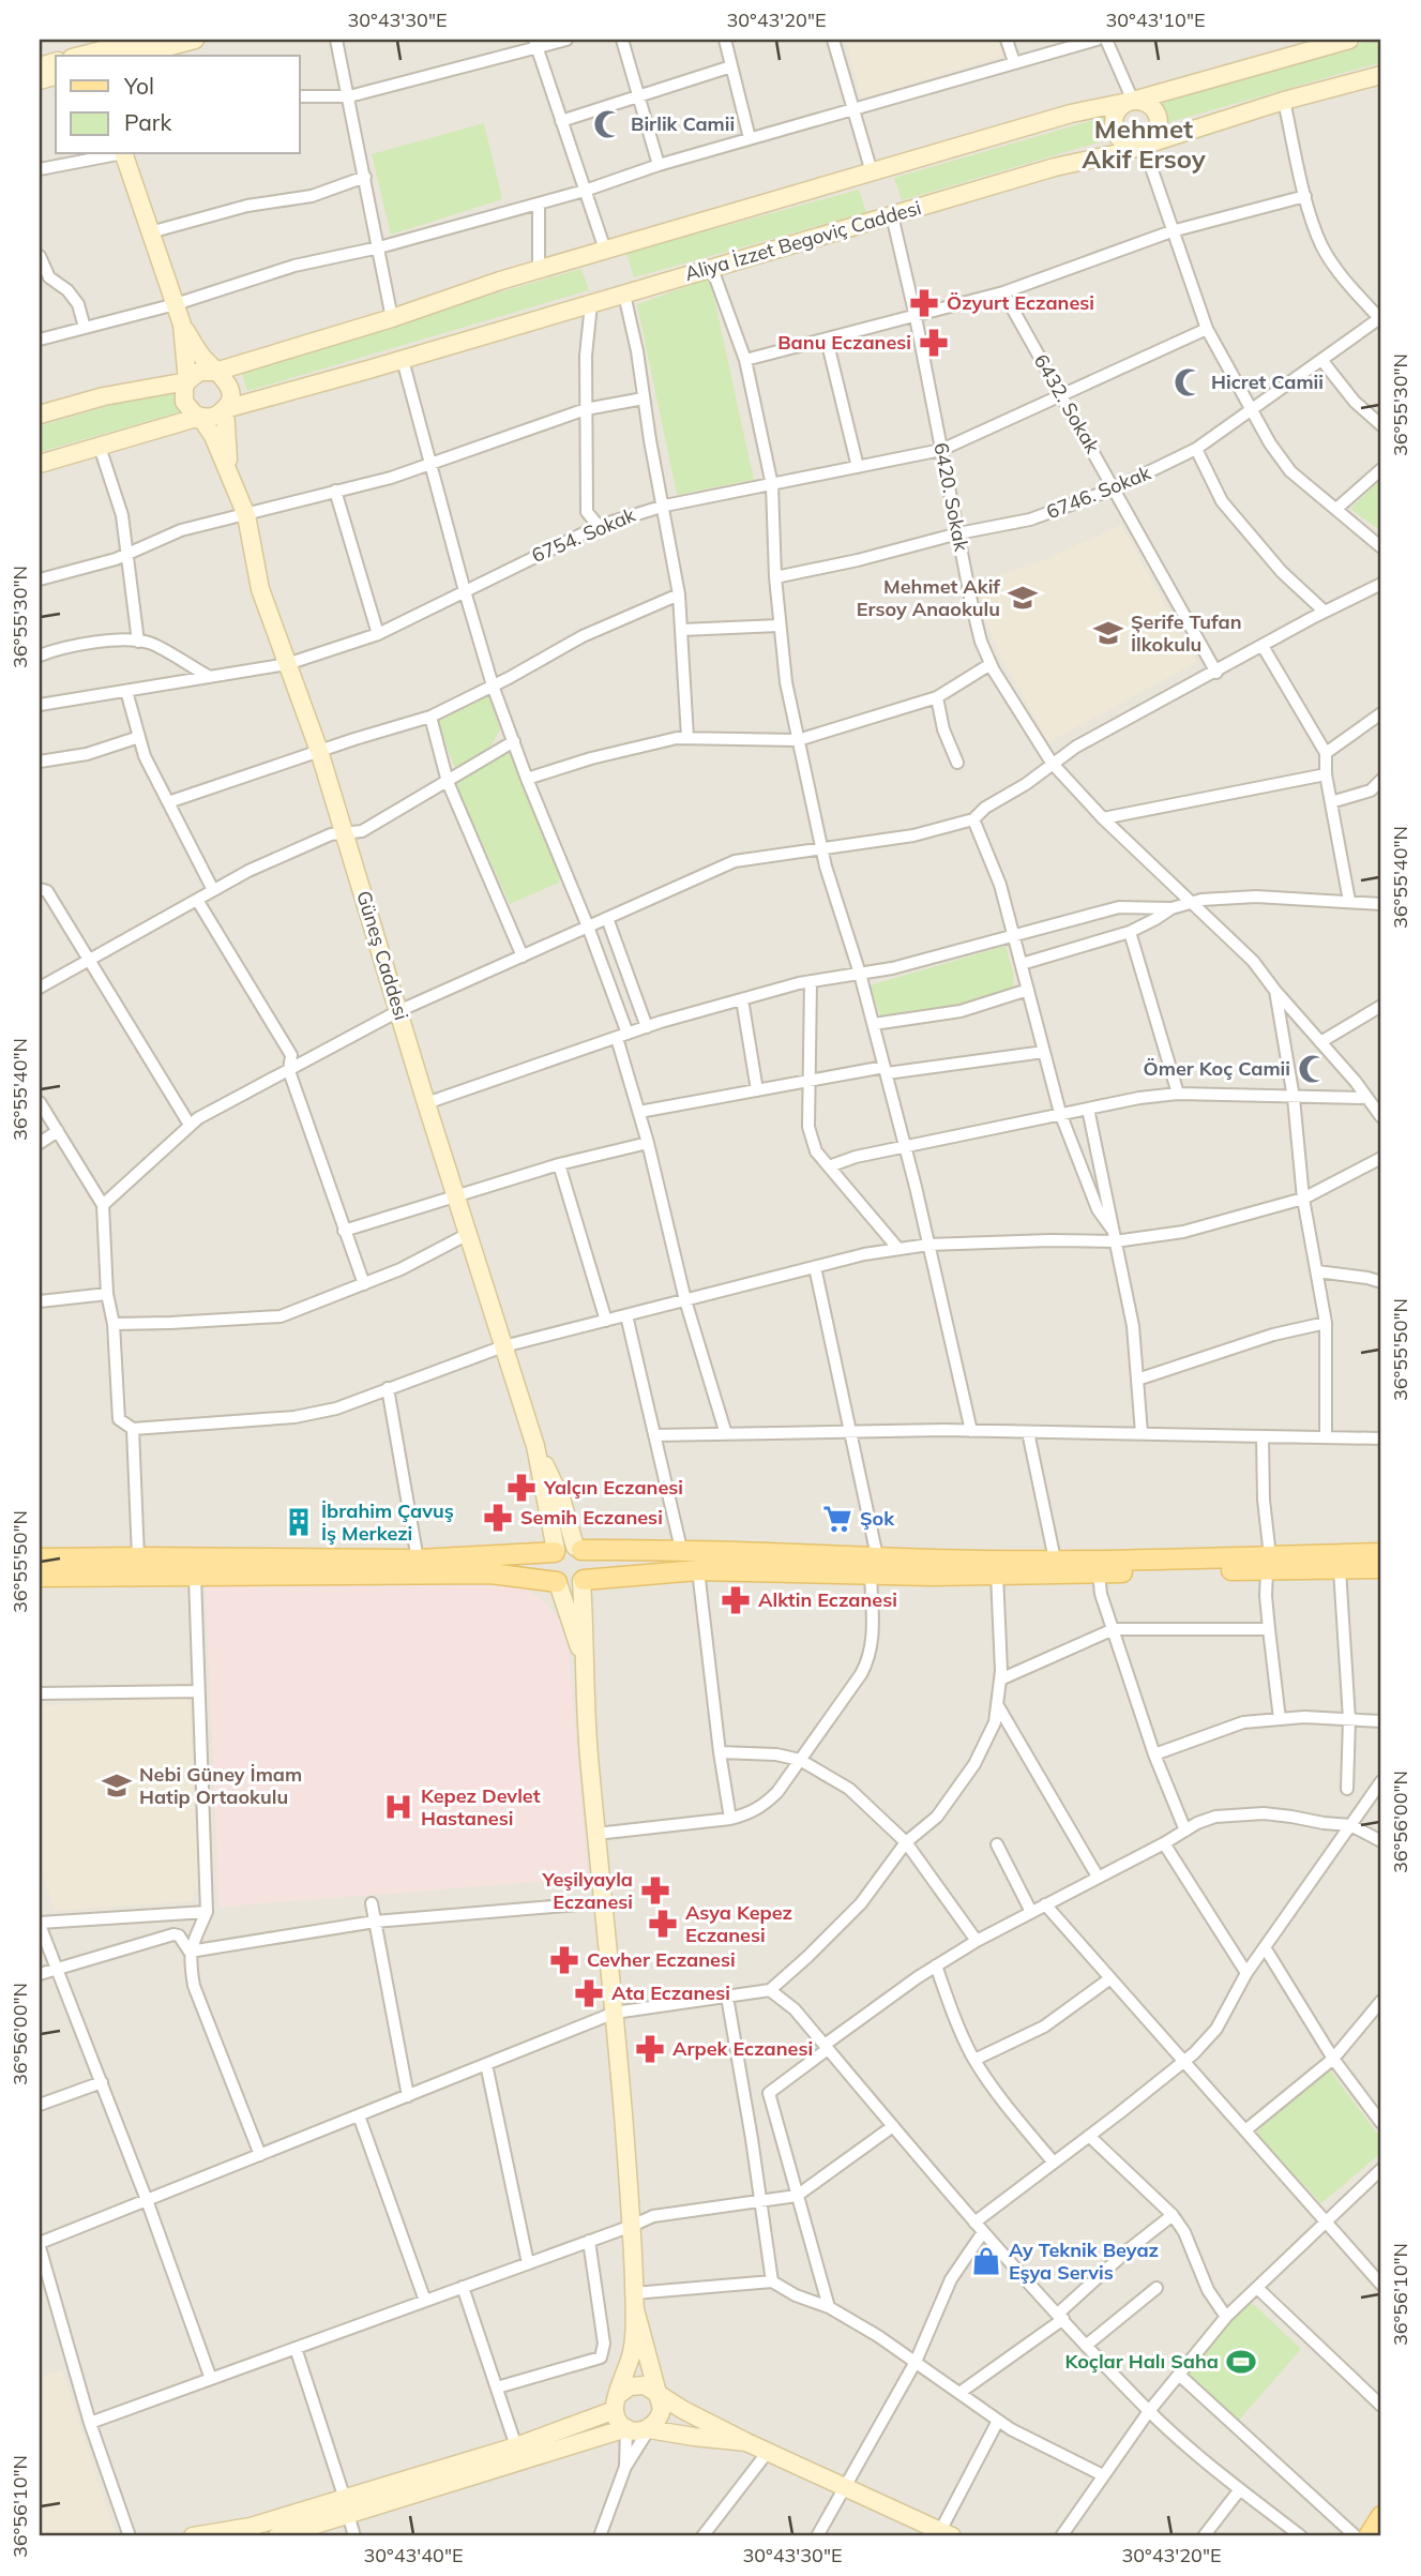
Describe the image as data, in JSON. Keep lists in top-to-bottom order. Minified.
{"streets":{"street":["Aliya İzzet Begoviç Caddesi","6432. Sokak","6746. Sokak","6420. Sokak","6754. Sokak","Güneş Caddesi"]},"crossings":[["Aliya İzzet Begoviç Caddesi","6420. Sokak"],["6432. Sokak","6746. Sokak"],["6432. Sokak","6754. Sokak"],["6746. Sokak","6420. Sokak"],["6420. Sokak","6754. Sokak"],["6754. Sokak","Güneş Caddesi"]],"districts":["Mehmet Akif Ersoy"],"places":{"mosque":["Birlik Camii","Hicret Camii","Ömer Koç Camii"],"pharmacy":["Özyurt Eczanesi","Banu Eczanesi","Yalçın Eczanesi","Semih Eczanesi","Alktin Eczanesi","Yeşilyayla Eczanesi","Asya Kepez Eczanesi","Cevher Eczanesi","Ata Eczanesi","Arpek Eczanesi"],"school or university":["Mehmet Akif Ersoy Anaokulu","Şerife Tufan İlkokulu","Nebi Güney İmam Hatip Ortaokulu"],"supermarket":["Şok"],"building":["İbrahim Çavuş İş Merkezi"],"hospital":["Kepez Devlet Hastanesi"],"shop":["Ay Teknik Beyaz Eşya Servis"],"sports":["Koçlar Halı Saha"]},"legend":["Yol","Park"],"coordinates":["30°43'30\"E","30°43'20\"E","30°43'10\"E","36°55'30\"N","36°55'40\"N","36°55'50\"N","36°56'00\"N","36°56'10\"N","30°43'40\"E"]}
